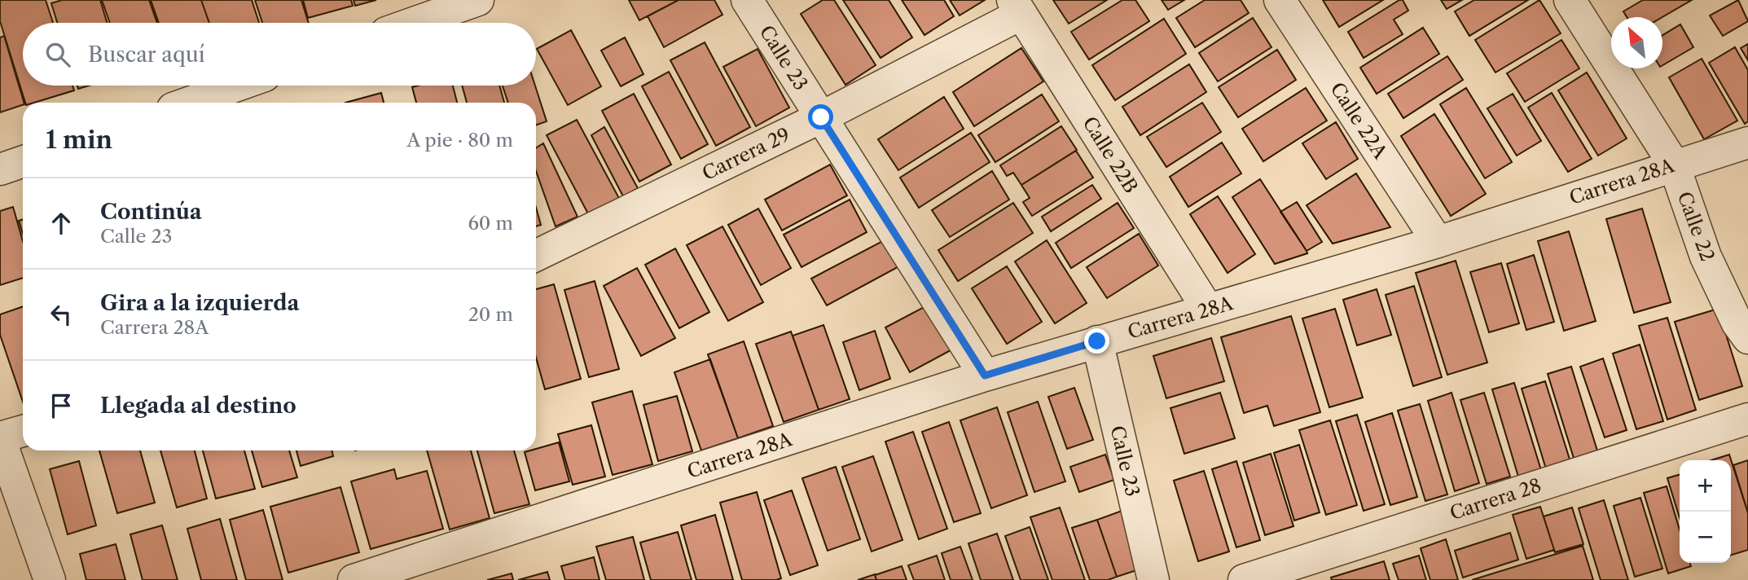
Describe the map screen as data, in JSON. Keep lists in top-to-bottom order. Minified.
{"streets":{"street":["Calle 23","Calle 22A","Carrera 29","Calle 22B","Carrera 28A","Calle 22","Carrera 28"]},"crossings":[["Calle 23","Carrera 29"],["Calle 23","Carrera 28A"],["Calle 22A","Carrera 28A"],["Carrera 29","Calle 22B"],["Calle 22B","Carrera 28A"],["Carrera 28A","Calle 22"]],"north":"top left","page":{"search":"Buscar aquí","heading":["1 min","A pie · 80 m"],"list":[["Continúa","Calle 23","60 m"],["Gira a la izquierda","Carrera 28A","20 m"],"Llegada al destino"],"map_buttons":["+","−"]}}
